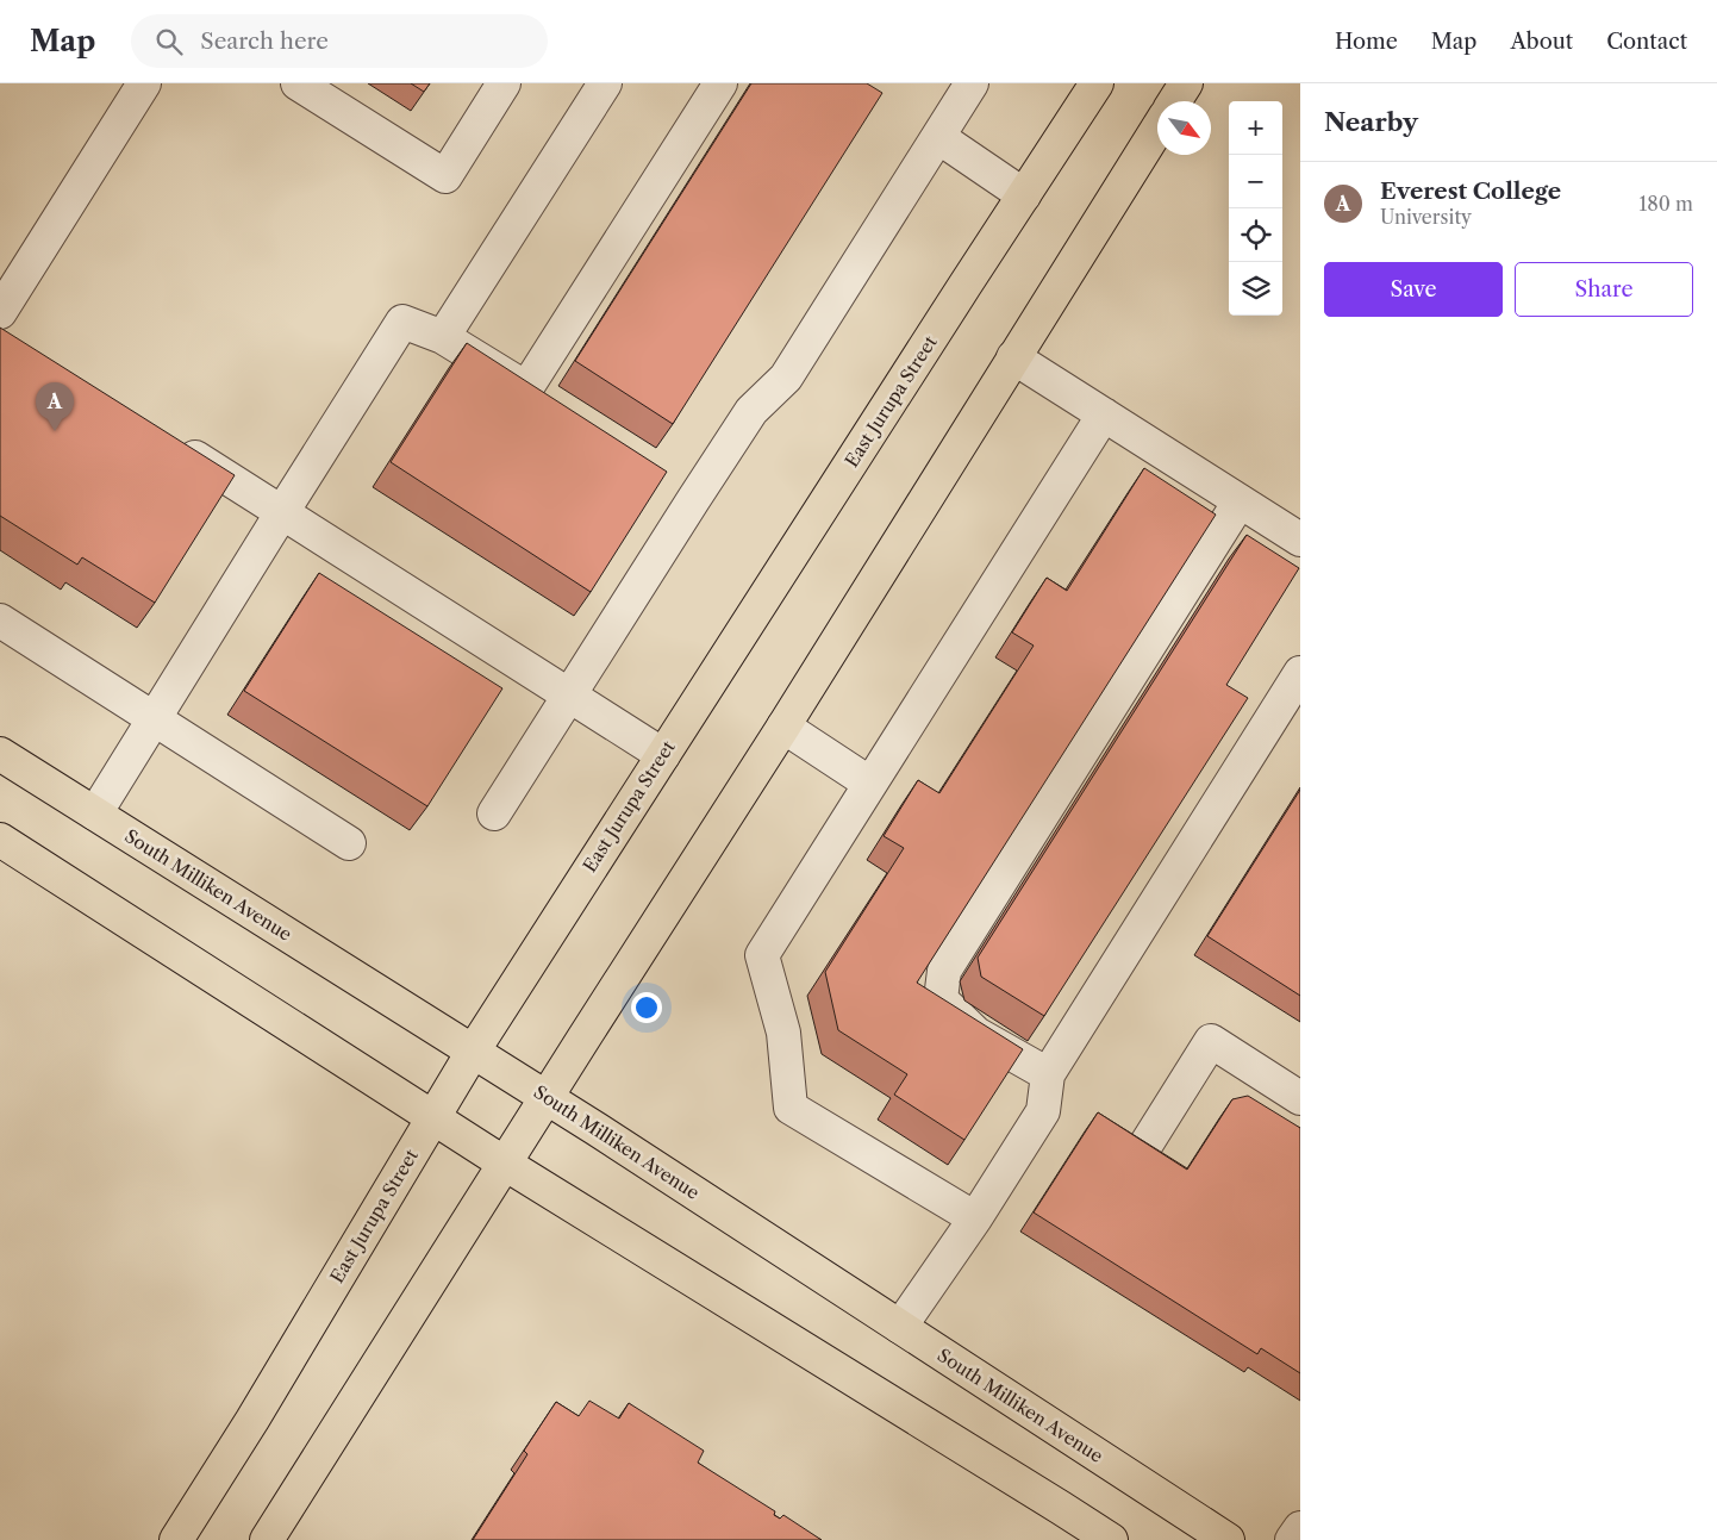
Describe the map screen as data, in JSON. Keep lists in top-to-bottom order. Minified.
{"streets":{"main road":["East Jurupa Street","South Milliken Avenue"]},"crossings":[["East Jurupa Street","South Milliken Avenue"]],"north":"bottom right","page":{"header":"Map","search":"Search here","nav":["Home","Map","About","Contact"],"heading":"Nearby","map_buttons":["+","−"],"list":[{"mark":"A","name":"Everest College","note":"University","value":"180 m"}],"buttons":["Save","Share"],"pins":"A"}}
